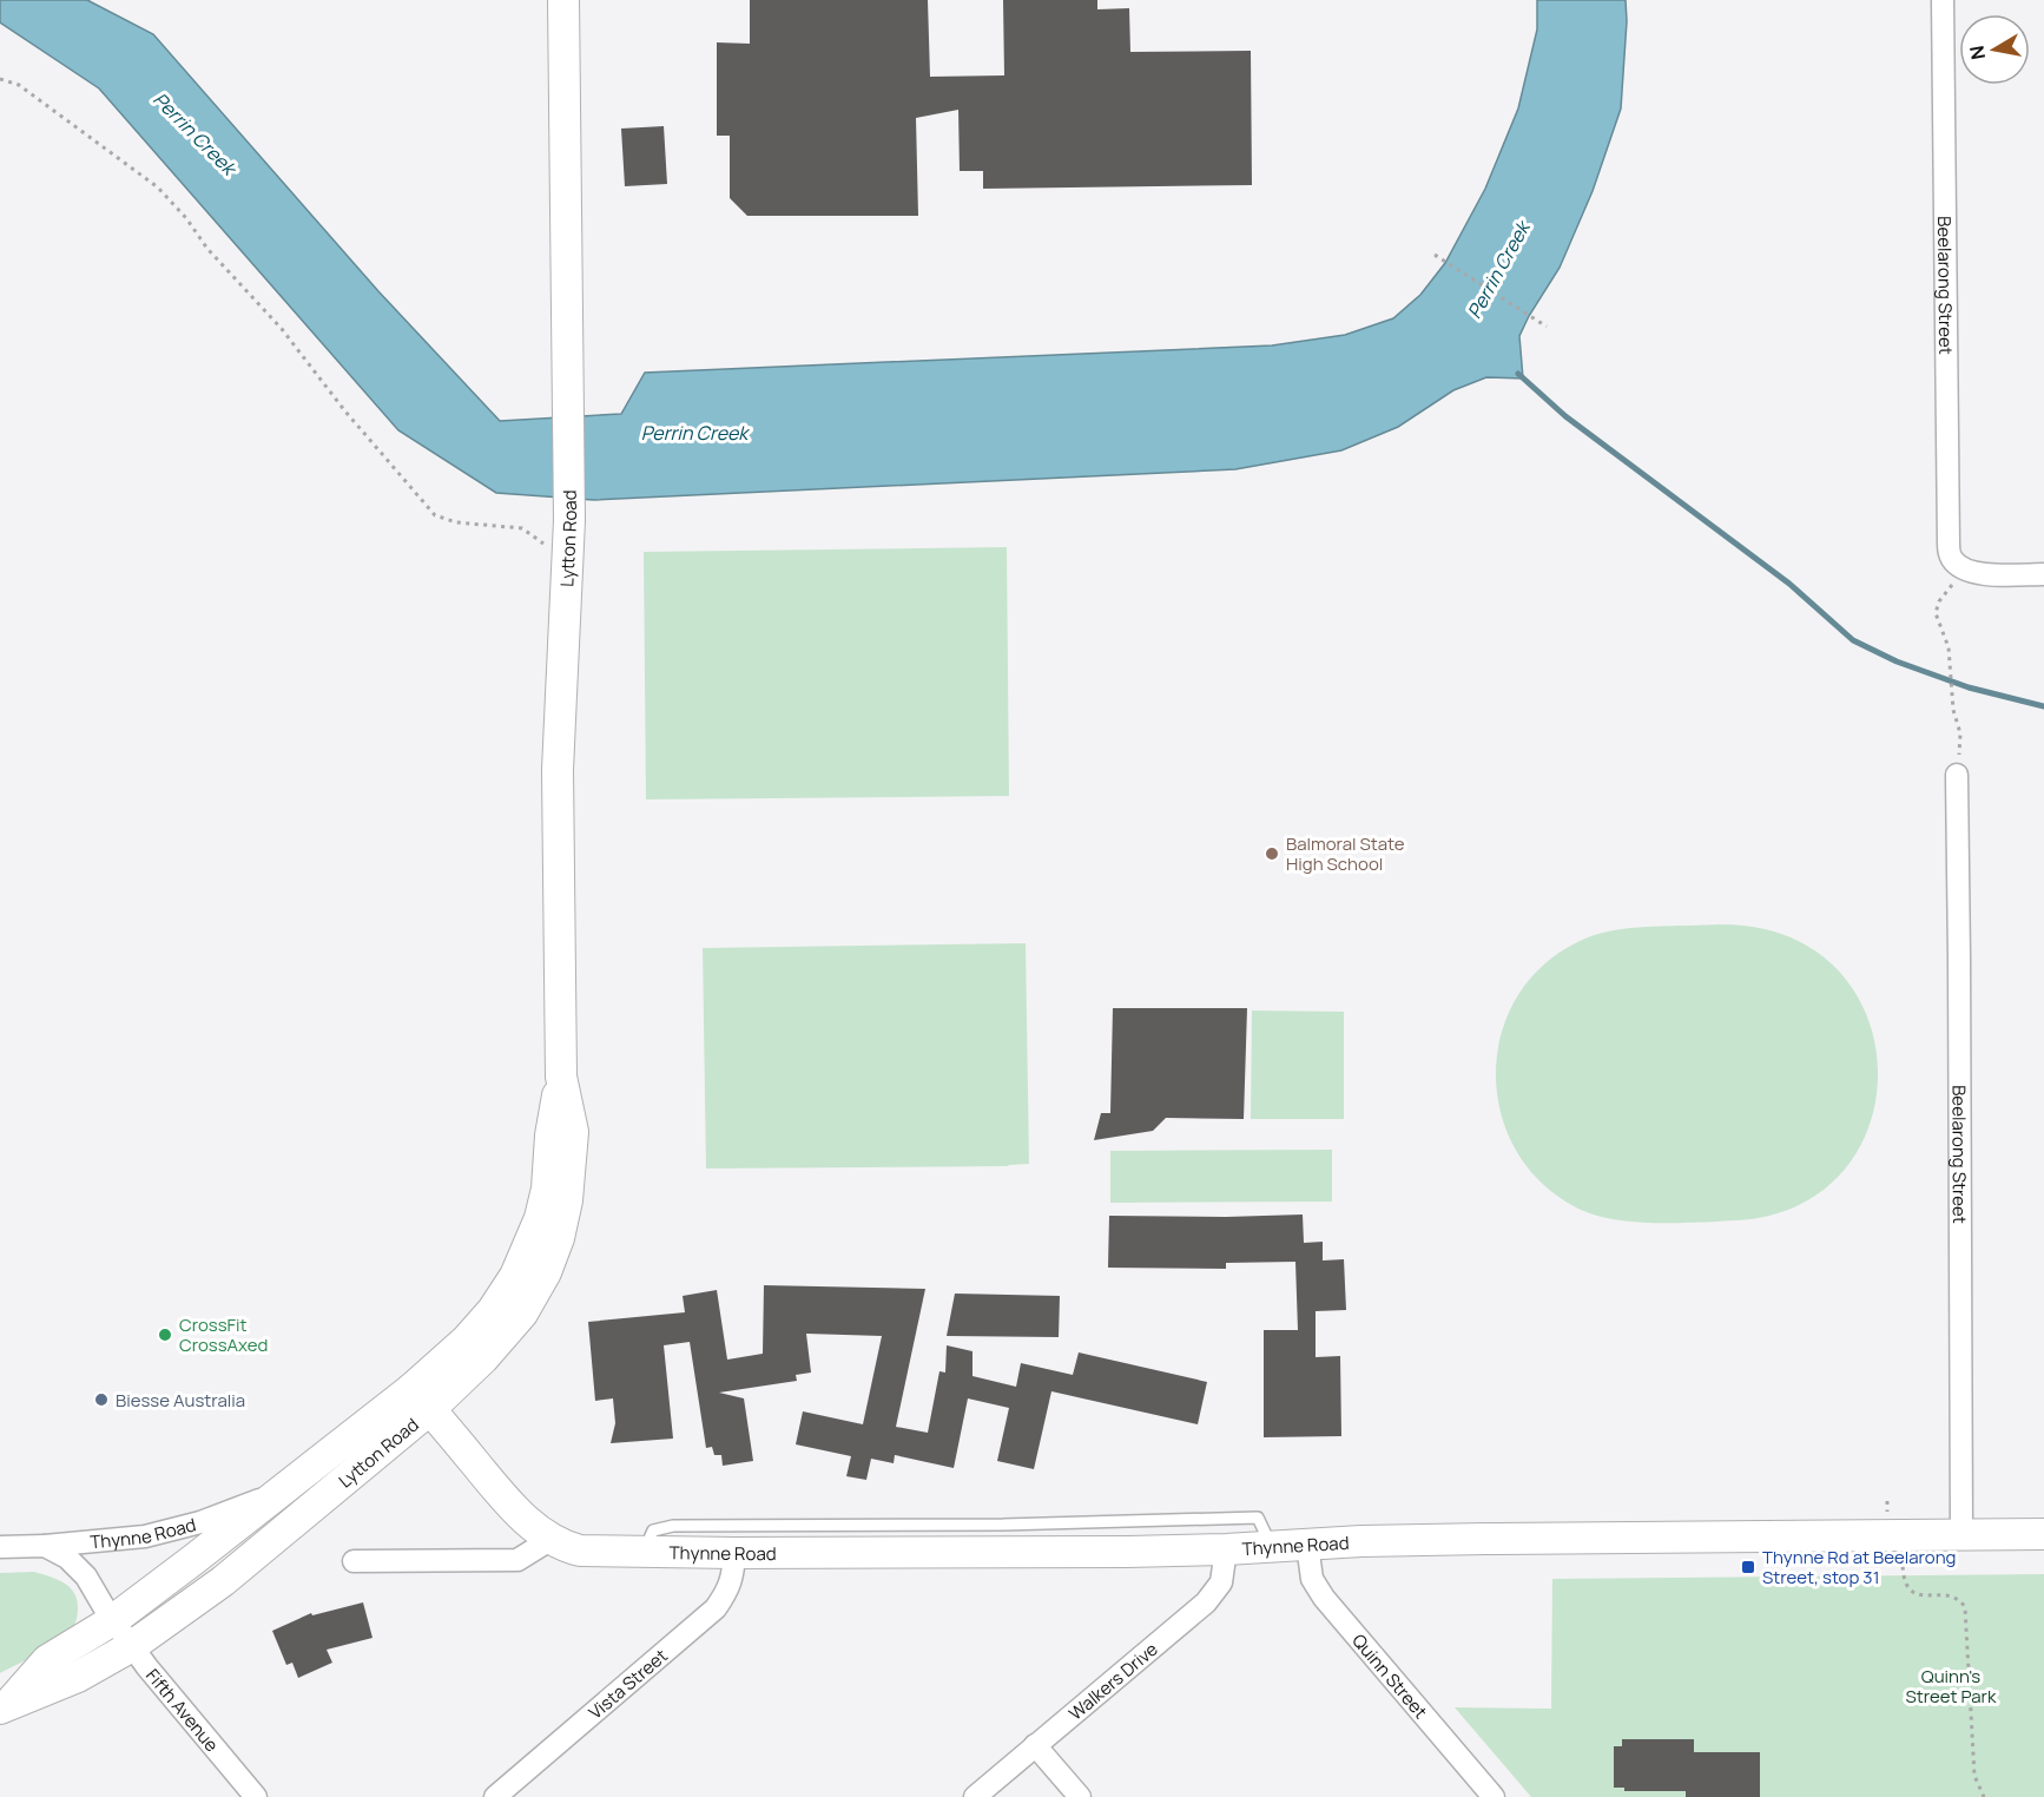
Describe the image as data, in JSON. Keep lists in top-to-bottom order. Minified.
{"streets":{"main road":["Lytton Road","Thynne Road"],"street":["Beelarong Street","Quinn Street","Walkers Drive","Vista Street","Fifth Avenue"]},"crossings":[["Beelarong Street","Thynne Road"],["Lytton Road","Thynne Road"],["Lytton Road","Fifth Avenue"],["Thynne Road","Quinn Street"],["Thynne Road","Walkers Drive"],["Thynne Road","Vista Street"],["Thynne Road","Fifth Avenue"]],"water":["Perrin Creek"],"parks":["Quinn's Street Park"],"places":{"other":["Balmoral State High School","CrossFit CrossAxed","Biesse Australia"],"transit":["Thynne Rd at Beelarong Street, stop 31"]},"north":"left"}
